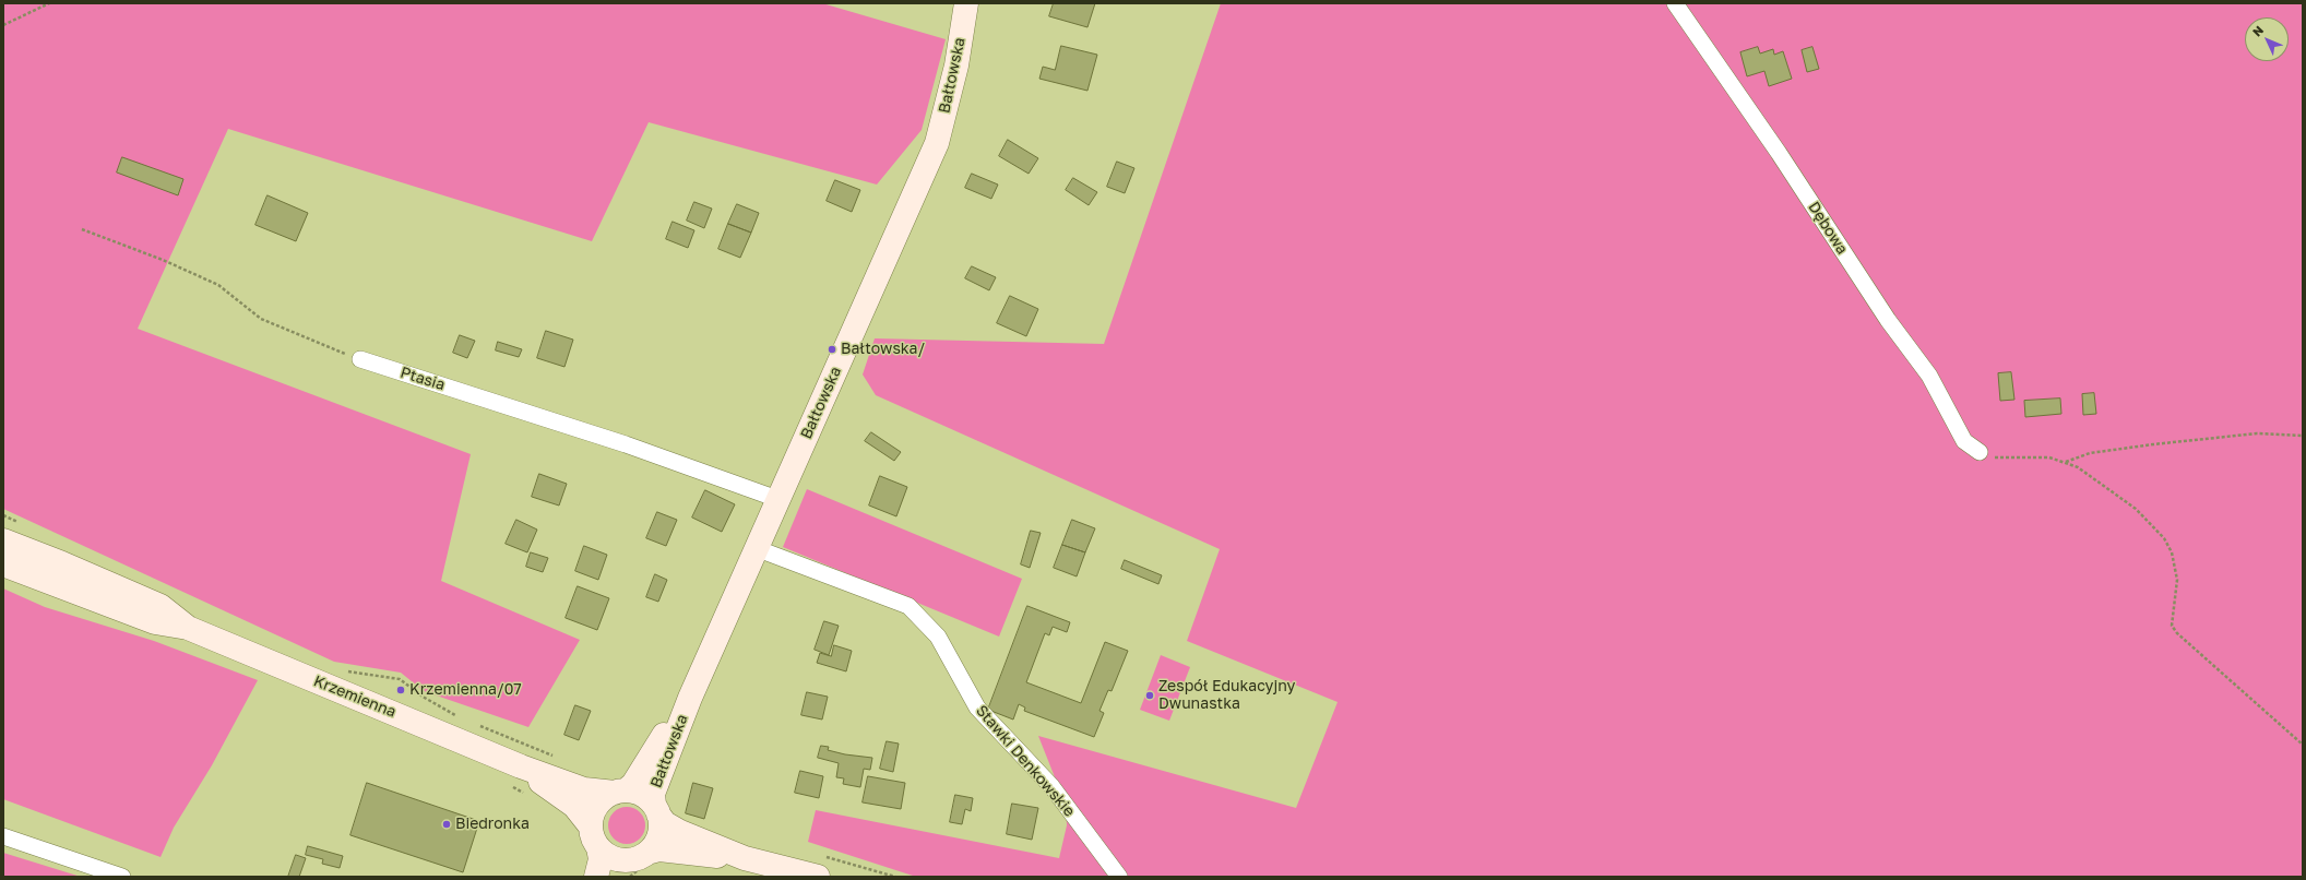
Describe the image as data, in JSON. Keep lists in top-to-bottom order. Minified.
{"streets":{"main road":["Bałtowska","Krzemienna"],"street":["Dębowa","Ptasia","Stawki Denkowskie"]},"crossings":[["Bałtowska","Ptasia"],["Bałtowska","Krzemienna"],["Bałtowska","Stawki Denkowskie"]],"places":["Bałtowska/","Krzemienna/07","Zespół Edukacyjny Dwunastka","Biedronka"],"north":"top left"}
